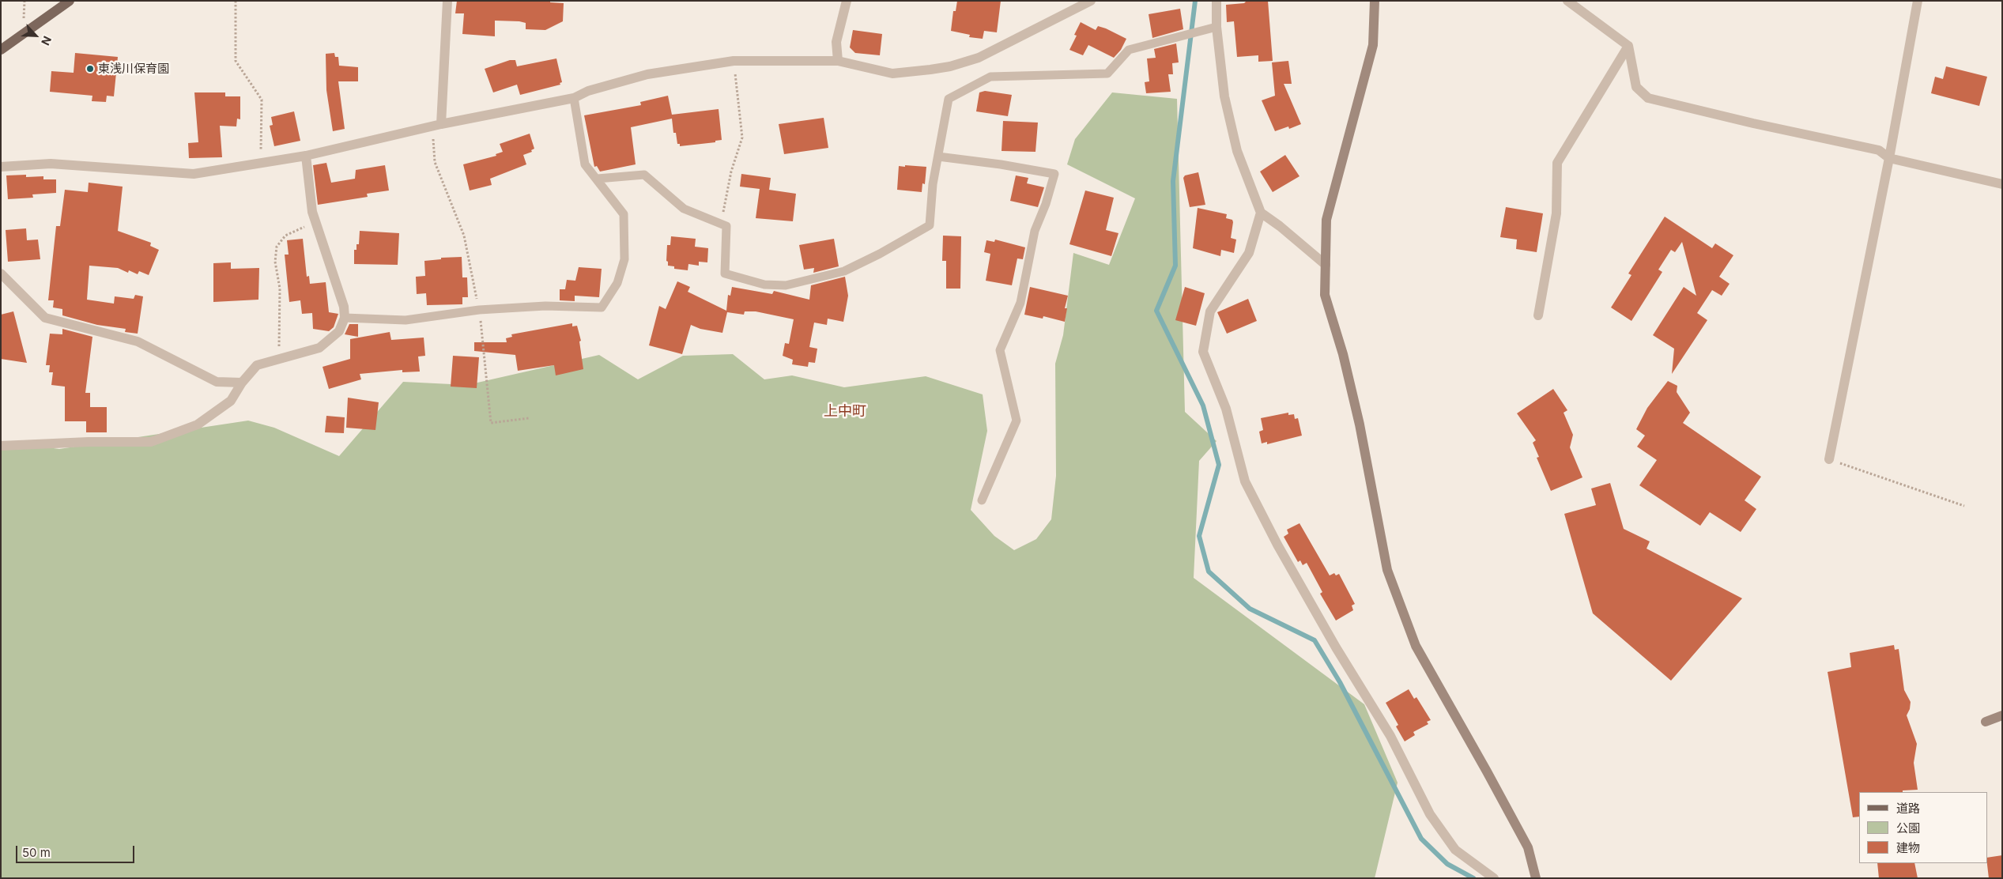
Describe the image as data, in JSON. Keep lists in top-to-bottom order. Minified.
{"districts":["上中町"],"places":["東浅川保育園"],"legend":["道路","公園","建物"],"scale_bar":"50 m","north":"bottom right"}
